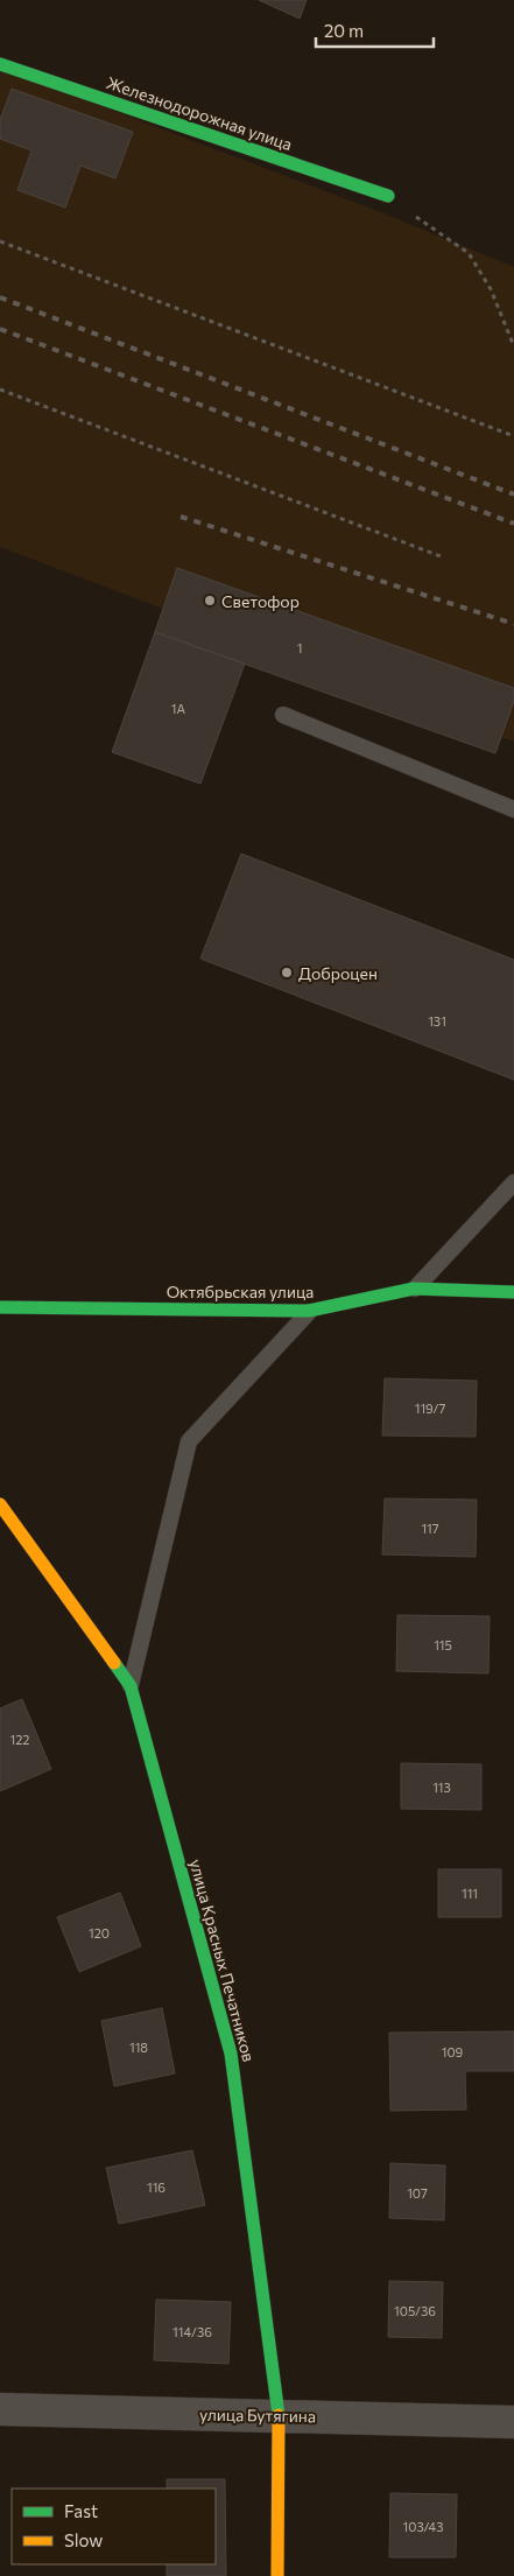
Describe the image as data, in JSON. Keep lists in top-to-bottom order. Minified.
{"streets":{"street":["Железнодорожная улица","Октябрьская улица","улица Красных Печатников","улица Бутягина"]},"crossings":[["улица Красных Печатников","улица Бутягина"]],"places":["Светофор","Доброцен"],"house_numbers":["1","1А","131","119/7","117","115","122","113","111","120","118","109","116","107","105/36","114/36","103/43"],"legend":["Fast","Slow"],"scale_bar":"20 m"}
